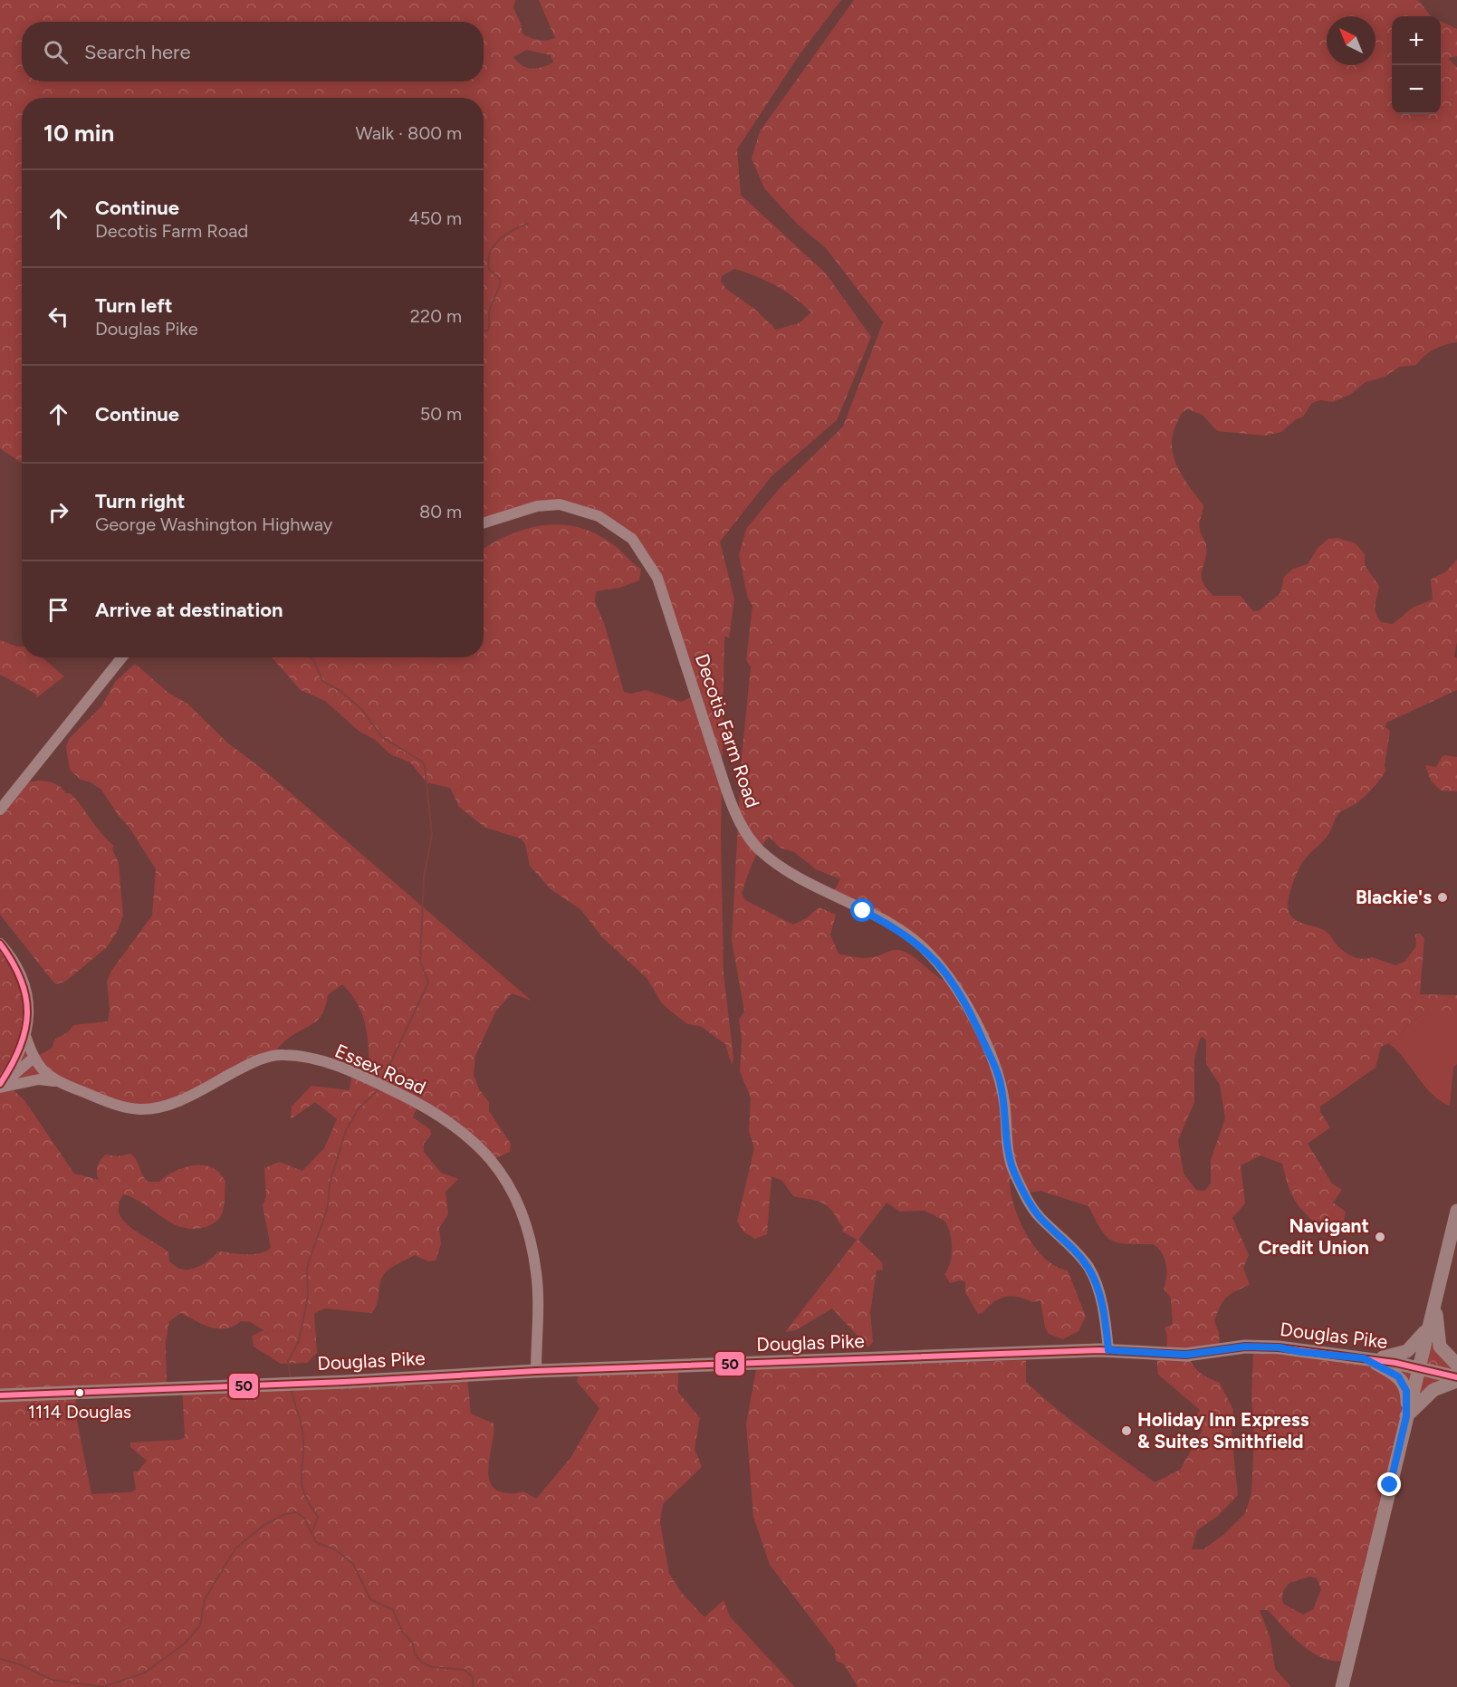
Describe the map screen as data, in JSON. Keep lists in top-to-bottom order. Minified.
{"streets":{"main road":["Douglas Pike"],"street":["Decotis Farm Road","Essex Road"]},"crossings":[["Decotis Farm Road","Douglas Pike"],["Essex Road","Douglas Pike"]],"places":["Blackie's","Navigant Credit Union","1114 Douglas","Holiday Inn Express & Suites Smithfield"],"lines":["transit line 50"],"north":"top left","page":{"map_buttons":["+","−"],"search":"Search here","heading":["10 min","Walk · 800 m"],"list":[["Continue","Decotis Farm Road","450 m"],["Turn left","Douglas Pike","220 m"],["Continue","50 m"],["Turn right","George Washington Highway","80 m"],"Arrive at destination"]}}
